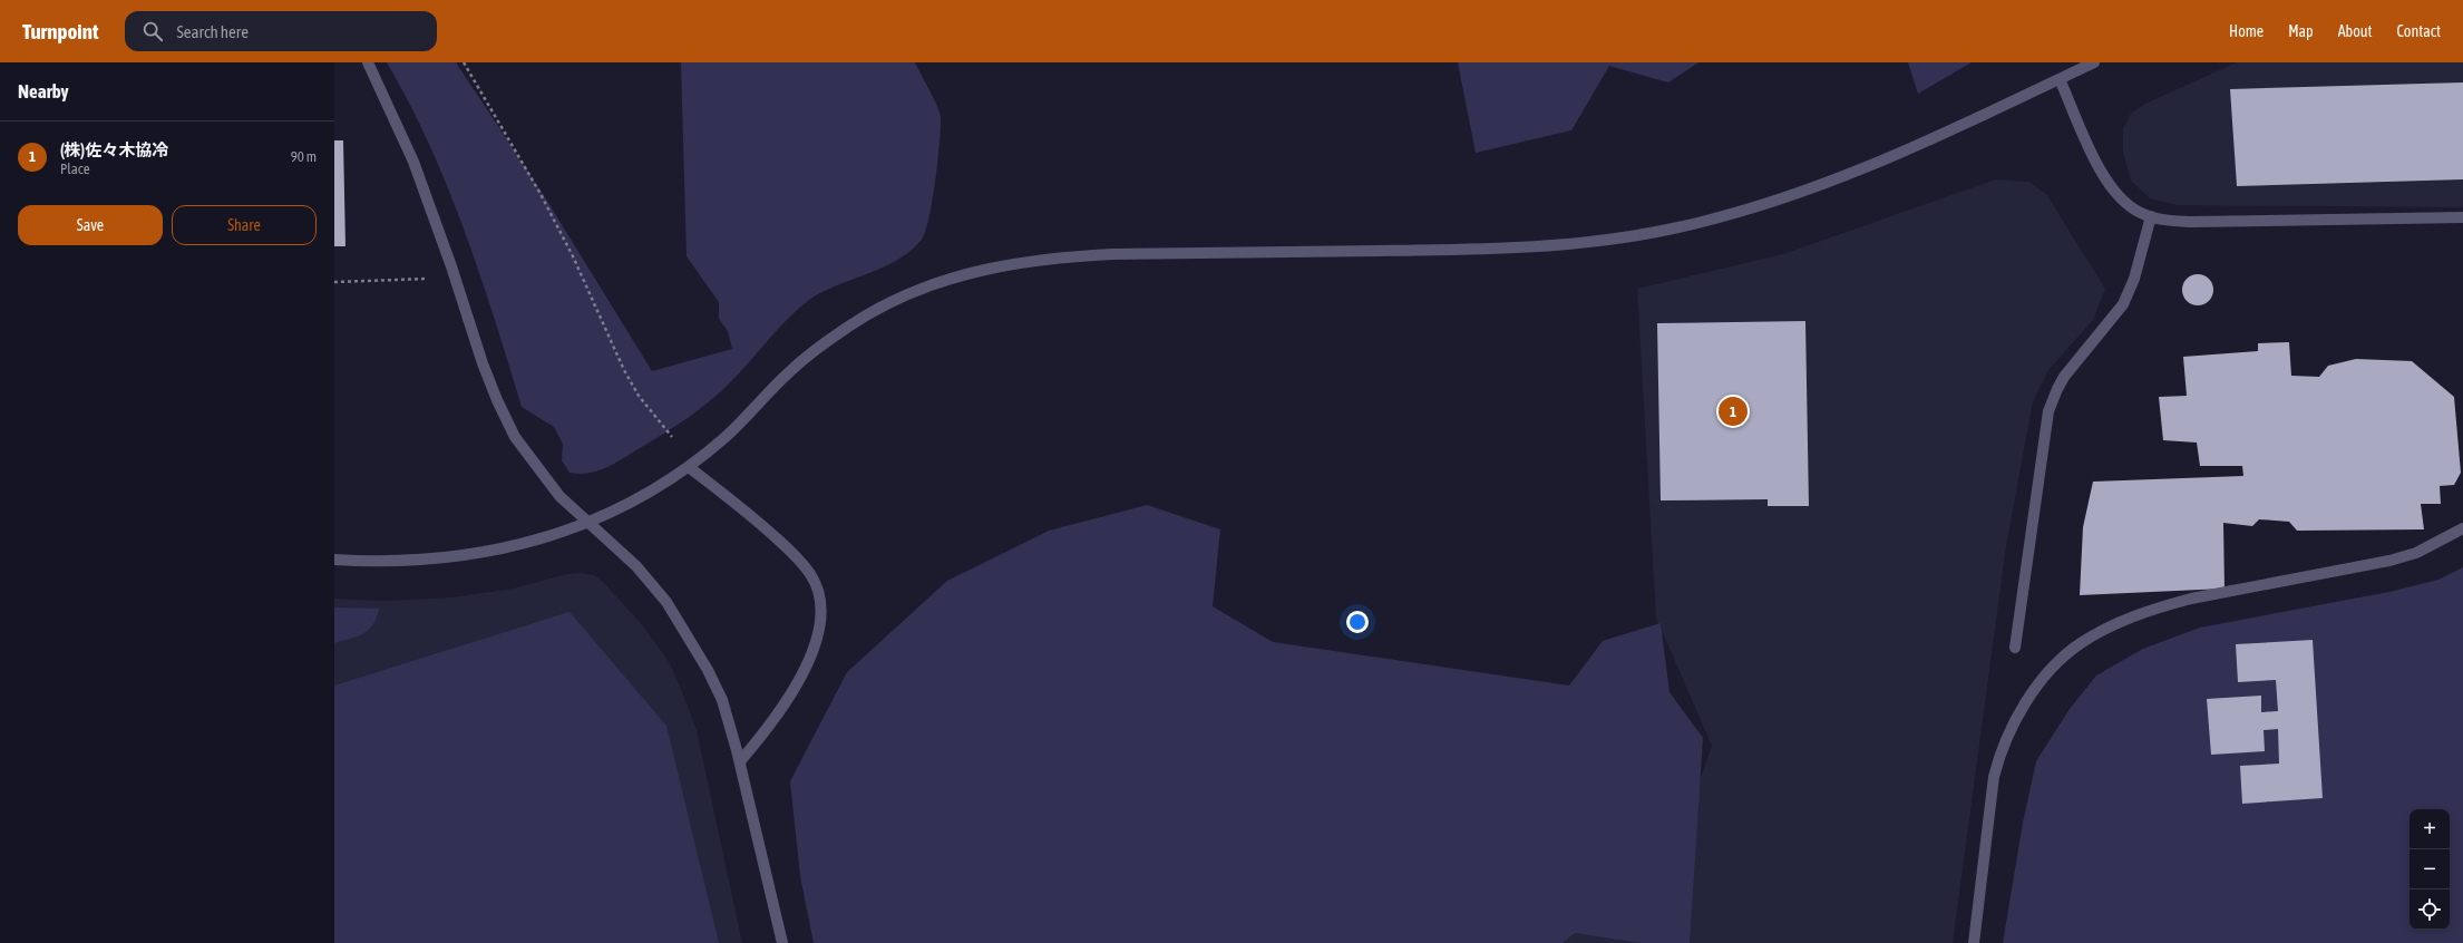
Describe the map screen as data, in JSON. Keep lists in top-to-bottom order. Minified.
{"page":{"header":"Turnpoint","search":"Search here","nav":["Home","Map","About","Contact"],"heading":"Nearby","list":[{"mark":"1","name":"(株)佐々木協冷","note":"Place","value":"90 m"}],"buttons":["Save","Share"],"pins":"1","map_buttons":["+","−"]}}
